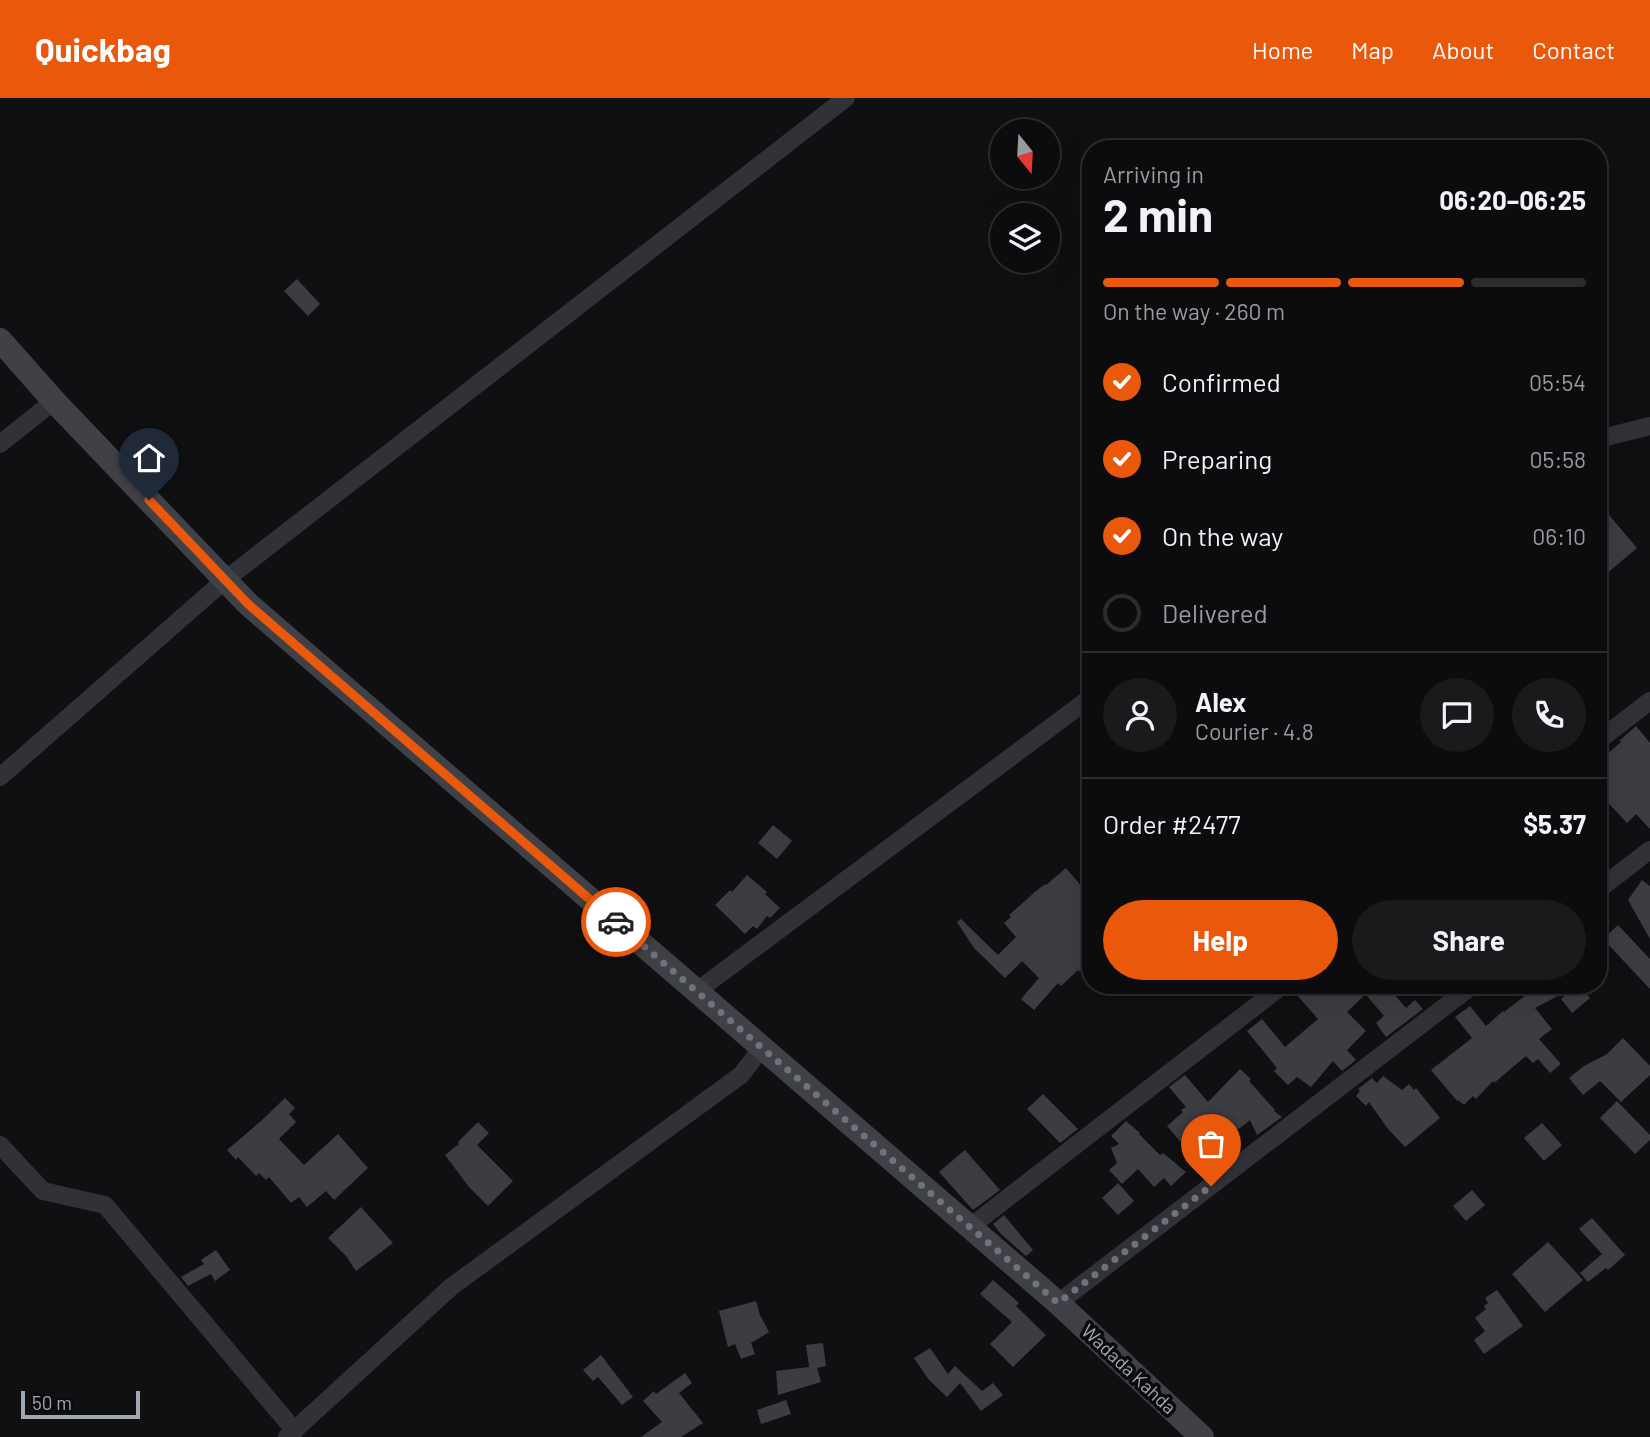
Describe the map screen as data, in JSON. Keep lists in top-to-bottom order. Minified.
{"streets":{"main road":["Wadada Kahda"]},"scale_bar":"50 m","north":"bottom","page":{"header":"Quickbag","nav":["Home","Map","About","Contact"],"heading":["2 min","Arriving in","06:20–06:25"],"panel":["Alex","Courier · 4.8","Order #2477","$5.37"],"bar":"On the way · 260 m","list":[["Confirmed","05:54"],["Preparing","05:58"],["On the way","06:10"],"Delivered"],"buttons":["Help","Share"],"scale":"50 m"}}
